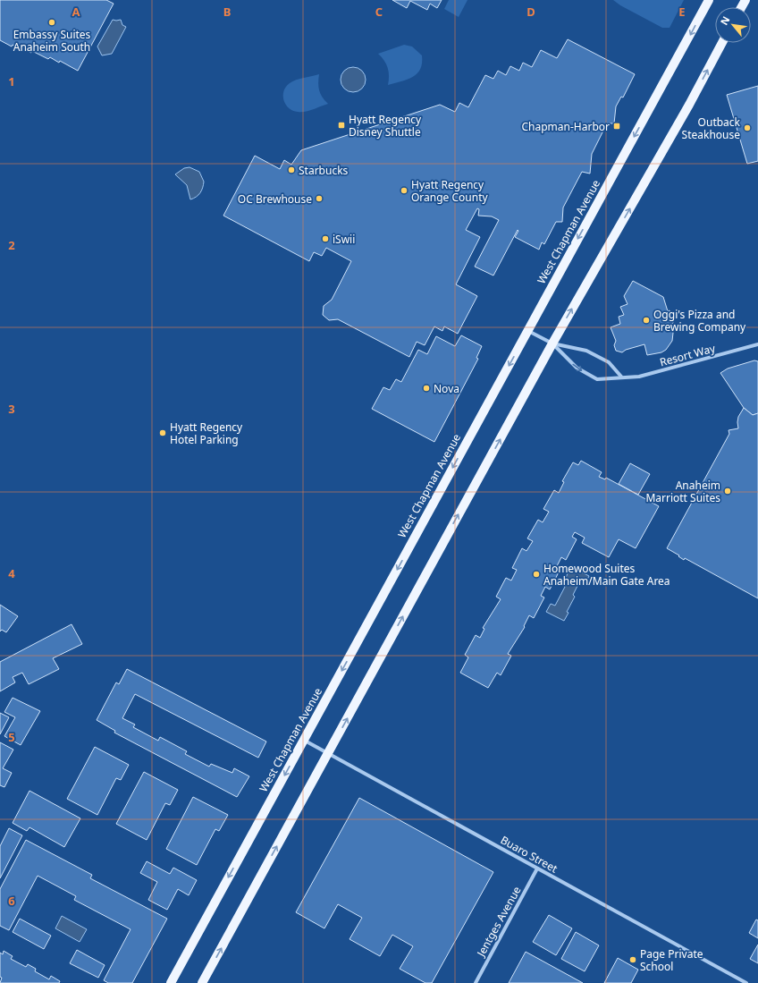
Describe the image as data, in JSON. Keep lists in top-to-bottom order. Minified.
{"streets":{"main road":["West Chapman Avenue"],"street":["Resort Way","Buaro Street","Jentges Avenue"]},"crossings":[["West Chapman Avenue","Resort Way"],["West Chapman Avenue","Buaro Street"],["Buaro Street","Jentges Avenue"]],"places":{"other":["Embassy Suites Anaheim South","Outback Steakhouse","Starbucks","Hyatt Regency Orange County","OC Brewhouse","iSwii","Oggi's Pizza and Brewing Company","Nova","Hyatt Regency Hotel Parking","Anaheim Marriott Suites","Homewood Suites Anaheim/Main Gate Area","Page Private School"],"transit":["Hyatt Regency Disney Shuttle","Chapman-Harbor"]},"north":"top left","grid":{"columns":["A","B","C","D","E"],"rows":["1","2","3","4","5","6"]}}
